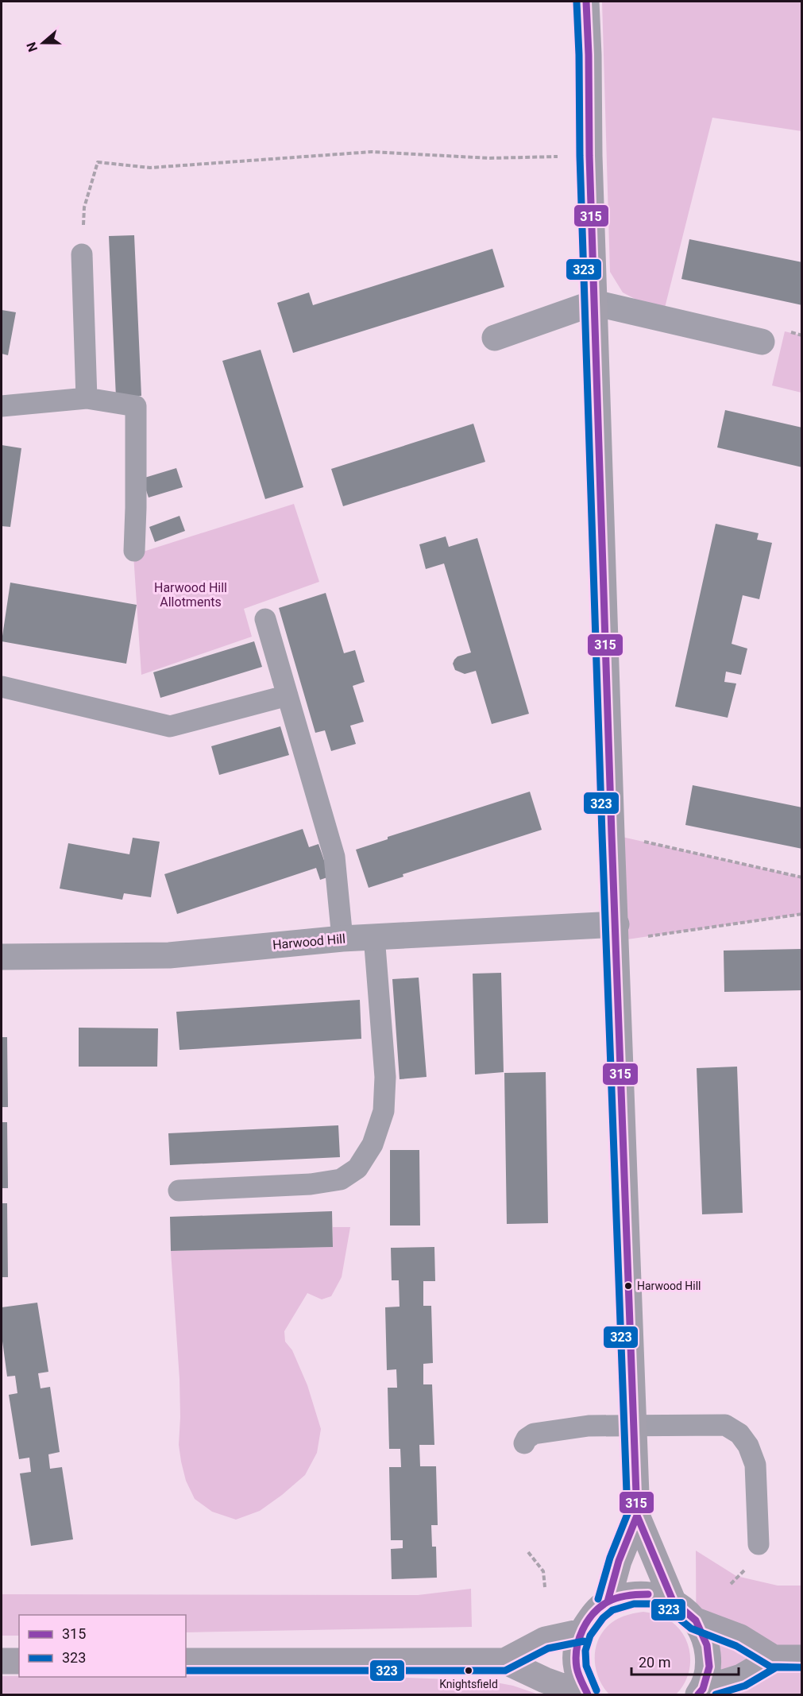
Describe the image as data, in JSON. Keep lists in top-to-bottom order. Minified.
{"streets":{"street":["Harwood Hill"]},"parks":["Harwood Hill Allotments"],"places":["Harwood Hill","Knightsfield"],"lines":["transit line 315","transit line 323"],"legend":["315","323"],"scale_bar":"20 m","north":"left"}
